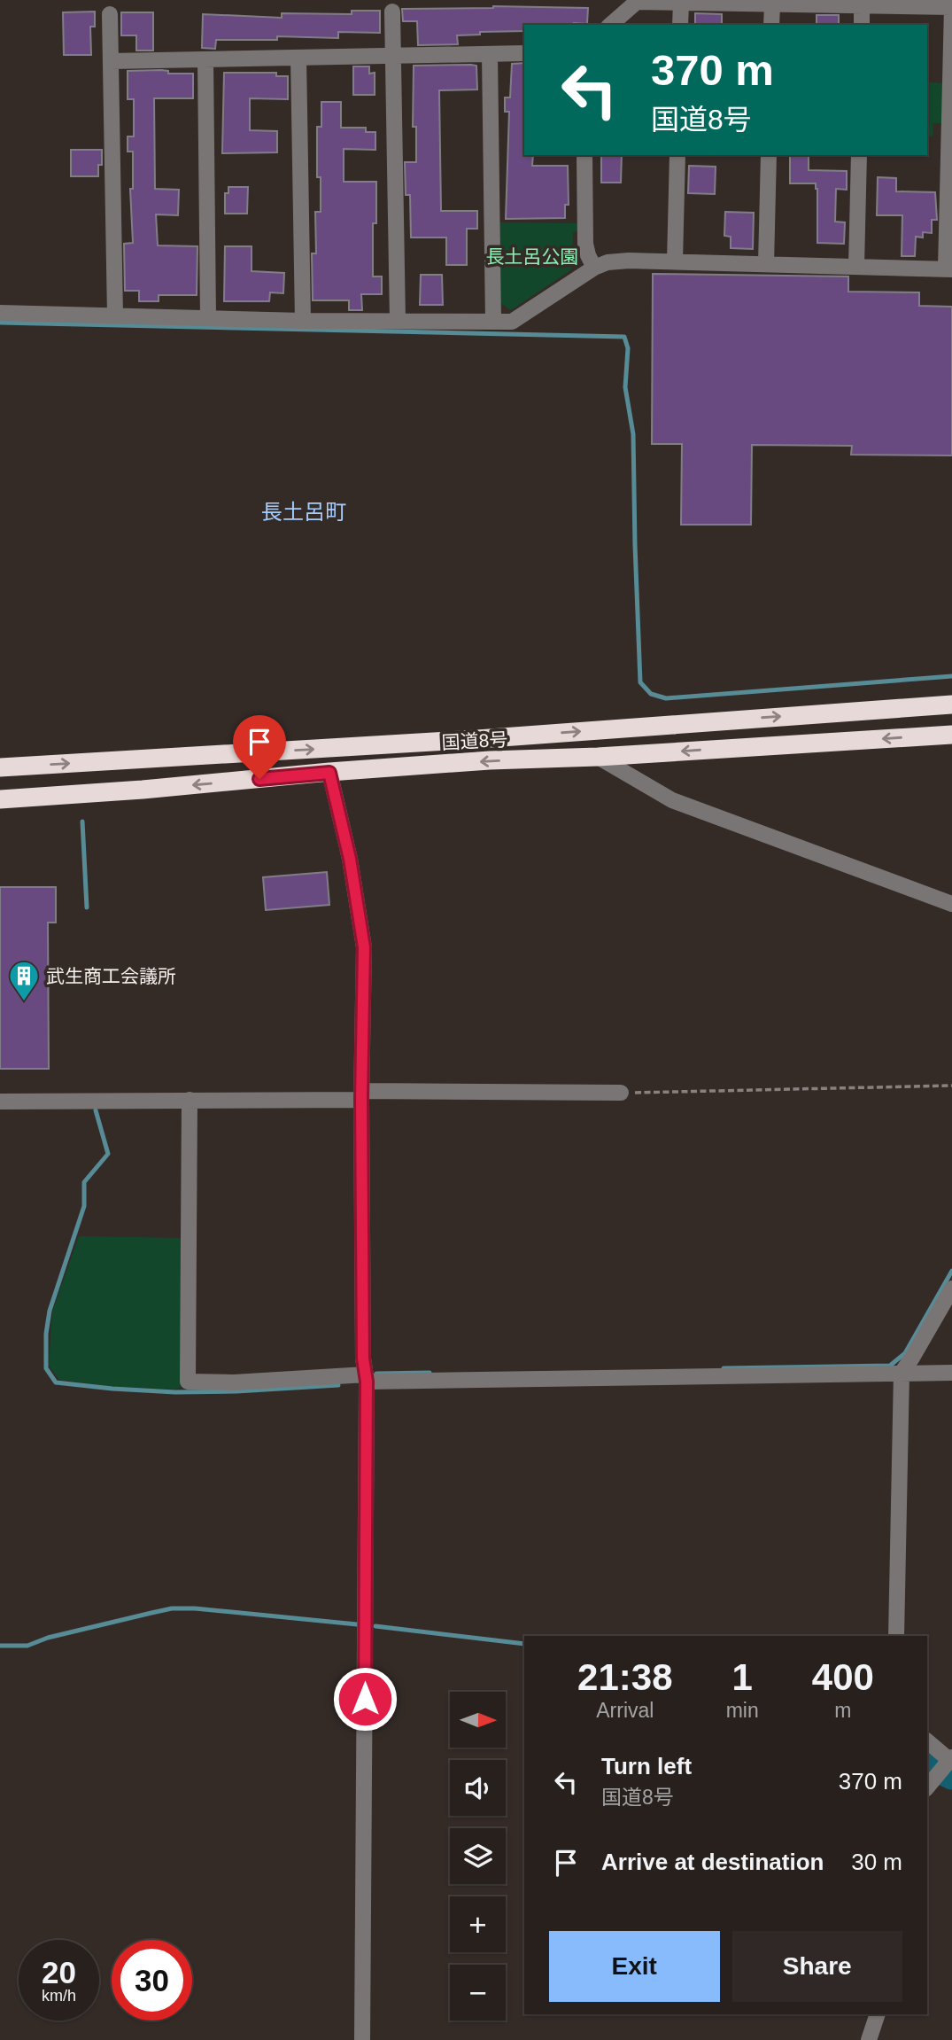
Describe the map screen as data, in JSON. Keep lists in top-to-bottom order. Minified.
{"streets":{"highway":["国道8号"]},"districts":["長土呂町"],"parks":["長土呂公園"],"places":{"building":["武生商工会議所"]},"north":"right","page":{"turn":["370 m","国道8号"],"eta":["21:38","Arrival","1","min","400","m"],"map_buttons":["+","−"],"list":[{"name":"Turn left","note":"国道8号","value":"370 m"},{"name":"Arrive at destination","value":"30 m"}],"buttons":["Exit","Share"],"speed":"20 km/h","limit":"30"}}
